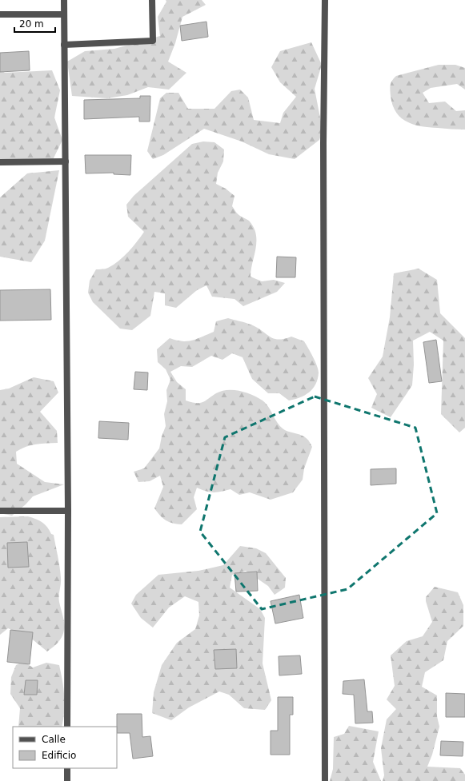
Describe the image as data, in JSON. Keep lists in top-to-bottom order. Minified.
{"legend":["Calle","Edificio"],"scale_bar":"20 m"}
